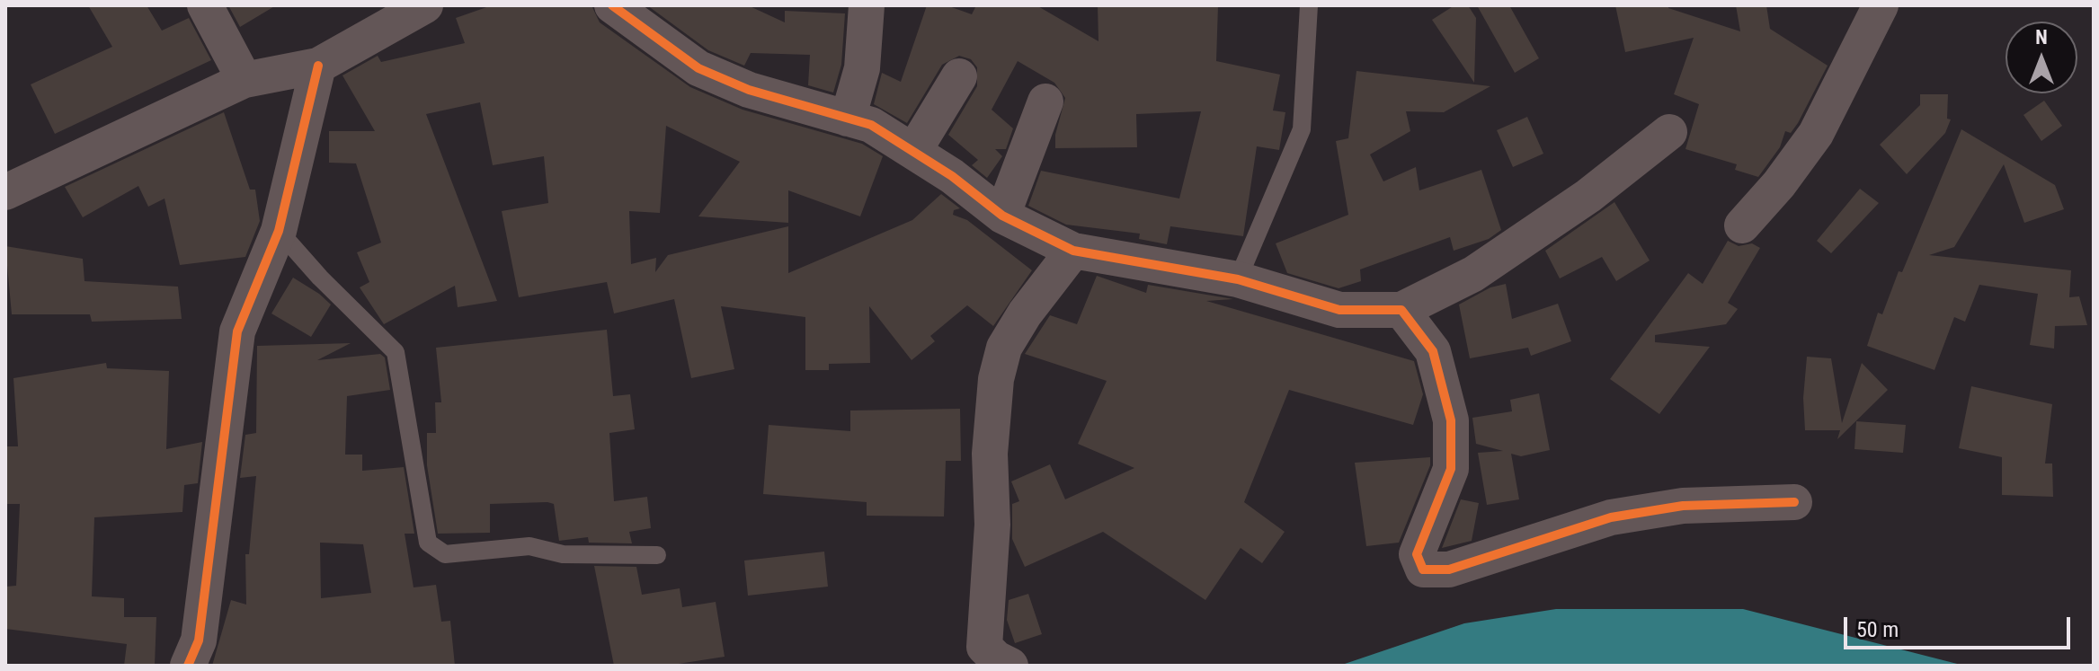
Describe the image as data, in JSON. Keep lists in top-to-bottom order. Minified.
{"scale_bar":"50 m","north":"top"}
